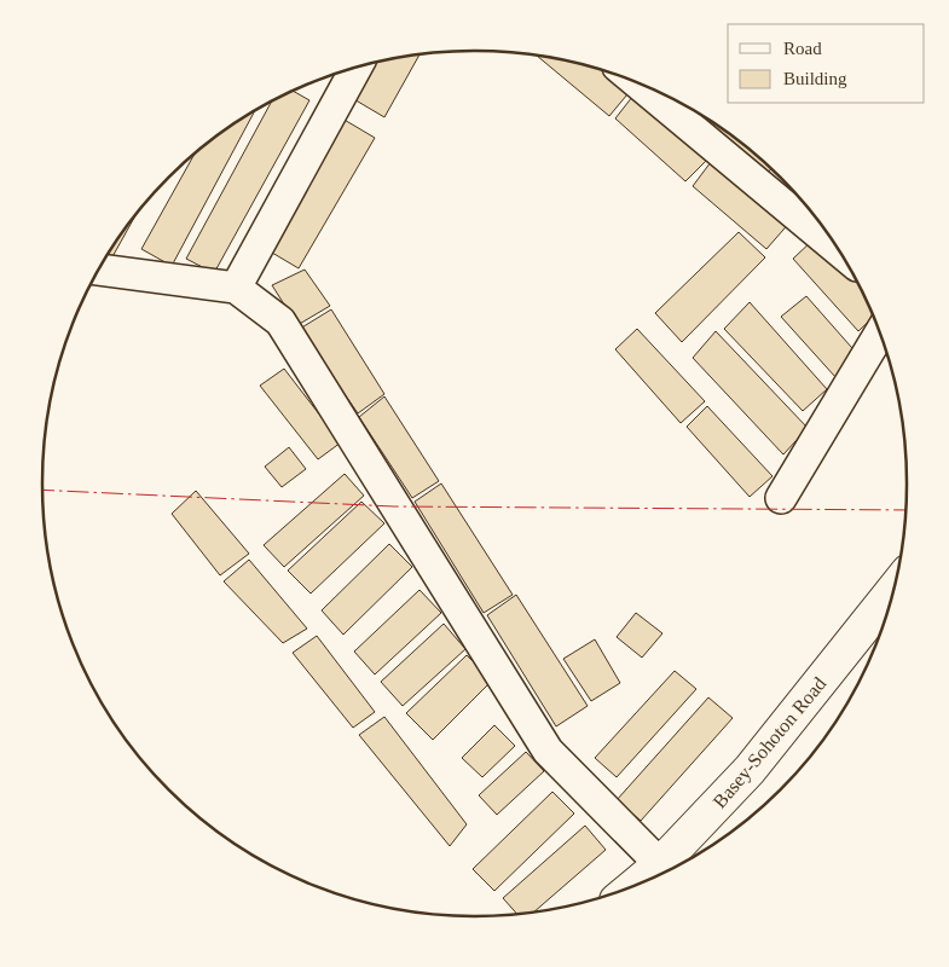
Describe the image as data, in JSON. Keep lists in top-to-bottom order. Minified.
{"streets":{"main road":["Basey-Sohoton Road"]},"legend":["Road","Building"]}
